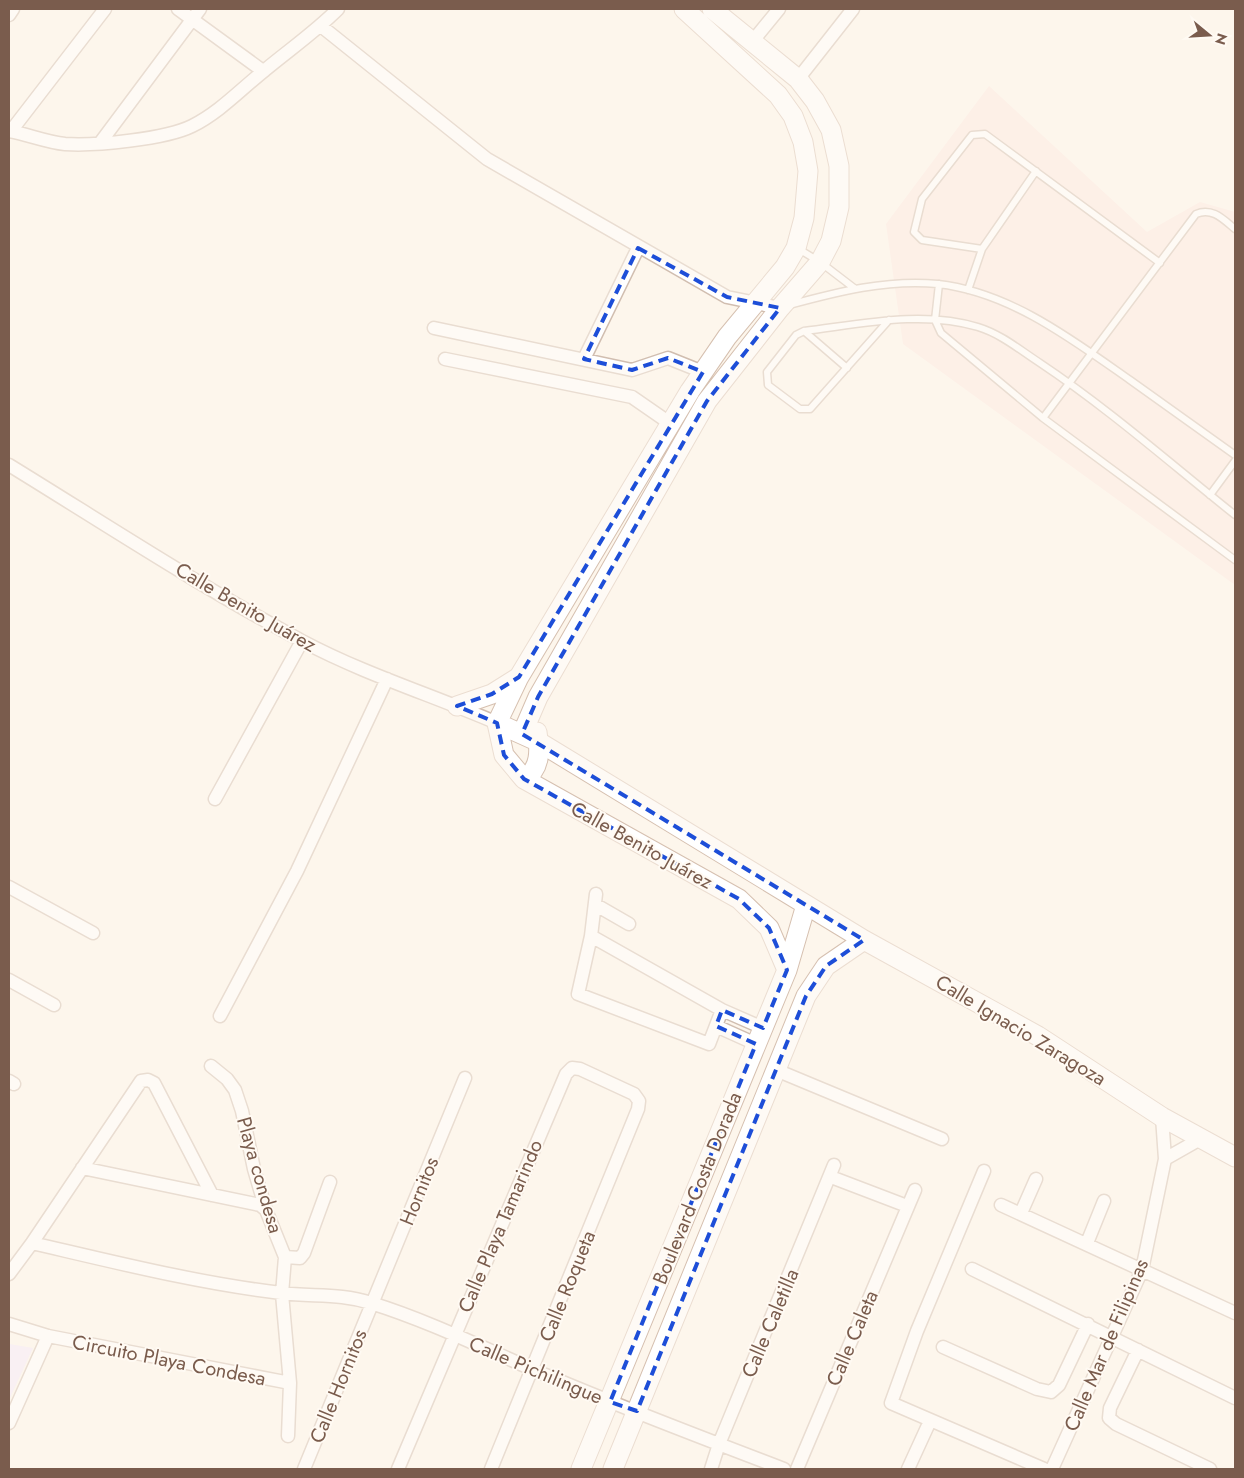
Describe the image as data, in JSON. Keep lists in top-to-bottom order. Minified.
{"streets":{"main road":["Calle Benito Juárez","Calle Ignacio Zaragoza","Boulevard Costa Dorada"],"street":["Playa condesa","Hornitos","Calle Playa Tamarindo","Calle Roqueta","Calle Caletilla","Calle Caleta","Calle Mar de Filipinas","Circuito Playa Condesa","Calle Pichilingue","Calle Hornitos"]},"crossings":[["Calle Benito Juárez","Calle Ignacio Zaragoza"],["Calle Benito Juárez","Boulevard Costa Dorada"],["Calle Ignacio Zaragoza","Boulevard Costa Dorada"],["Calle Ignacio Zaragoza","Calle Mar de Filipinas"],["Playa condesa","Circuito Playa Condesa"],["Playa condesa","Calle Pichilingue"],["Boulevard Costa Dorada","Calle Pichilingue"],["Hornitos","Calle Pichilingue"],["Hornitos","Calle Hornitos"],["Calle Playa Tamarindo","Calle Roqueta"],["Calle Playa Tamarindo","Calle Pichilingue"],["Calle Roqueta","Calle Pichilingue"],["Calle Caletilla","Calle Caleta"],["Calle Caletilla","Calle Pichilingue"],["Circuito Playa Condesa","Calle Pichilingue"],["Calle Pichilingue","Calle Hornitos"]],"north":"right"}
